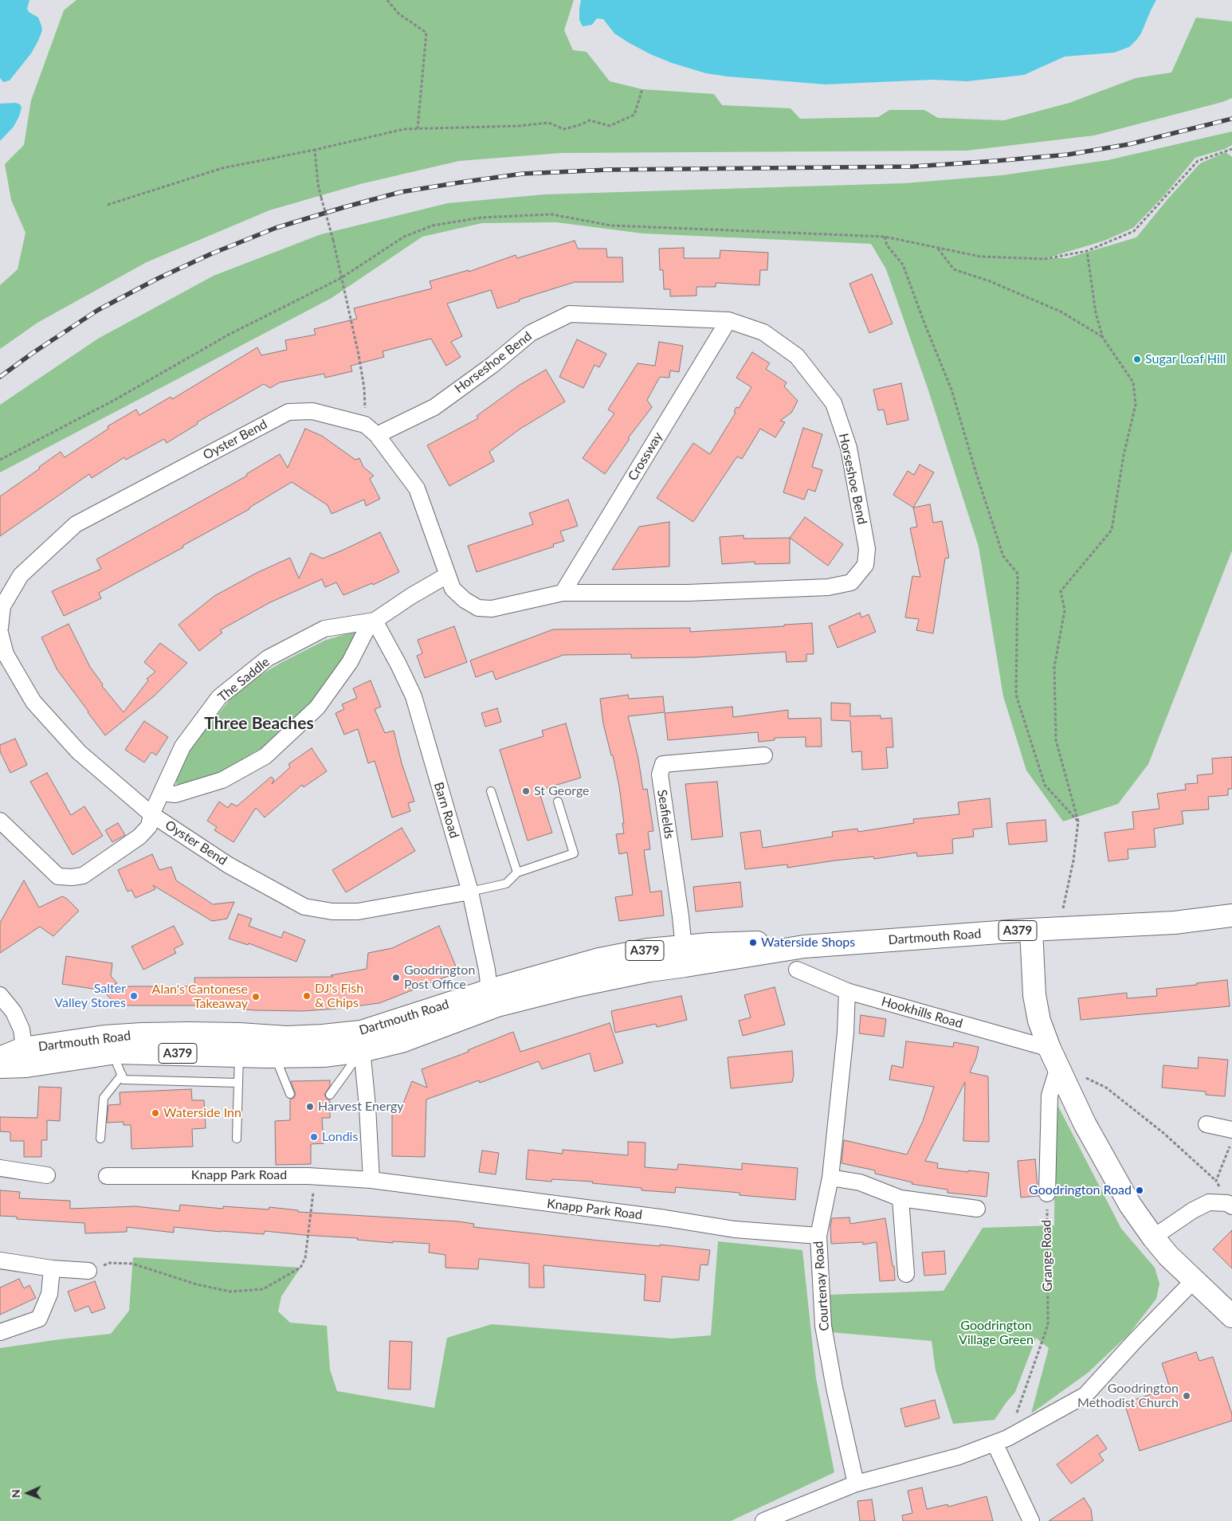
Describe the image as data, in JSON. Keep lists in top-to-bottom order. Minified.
{"streets":{"main road":["A379","Dartmouth Road"],"street":["Horseshoe Bend","Oyster Bend","Crossway","The Saddle","Barn Road","Seafields","Hookhills Road","Knapp Park Road","Courtenay Road"],"path":["Grange Road"]},"crossings":[["Horseshoe Bend","Oyster Bend"],["Horseshoe Bend","Crossway"],["Horseshoe Bend","The Saddle"],["Oyster Bend","The Saddle"],["Oyster Bend","Barn Road"],["The Saddle","Barn Road"],["Barn Road","Dartmouth Road"],["Seafields","Dartmouth Road"],["Hookhills Road","Courtenay Road"],["Knapp Park Road","Courtenay Road"]],"districts":["Three Beaches"],"parks":["Goodrington Village Green"],"places":["Sugar Loaf Hill","St George","Waterside Shops","Goodrington Post Office","Salter Valley Stores","DJ's Fish & Chips","Alan's Cantonese Takeaway","Harvest Energy","Waterside Inn","Londis","Goodrington Road","Goodrington Methodist Church"],"north":"left"}
